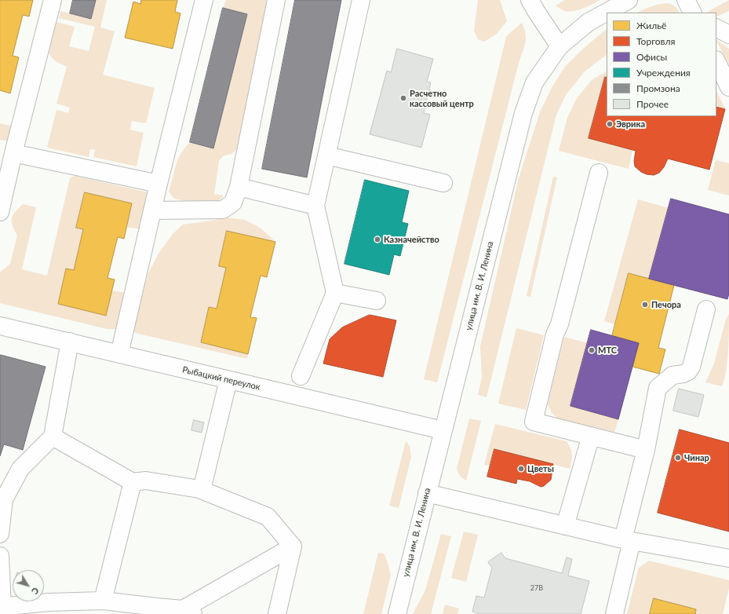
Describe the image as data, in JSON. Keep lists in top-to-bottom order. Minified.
{"streets":{"main road":["улица им. В. И. Ленина","Рыбацкий переулок"]},"crossings":[["улица им. В. И. Ленина","Рыбацкий переулок"]],"places":["Расчетно кассовый центр","Эврика","Казначейство","Печора","МТС","Чинар","Цветы"],"house_numbers":["27В"],"legend":["Жильё","Торговля","Офисы","Учреждения","Промзона","Прочее"],"north":"bottom right"}
